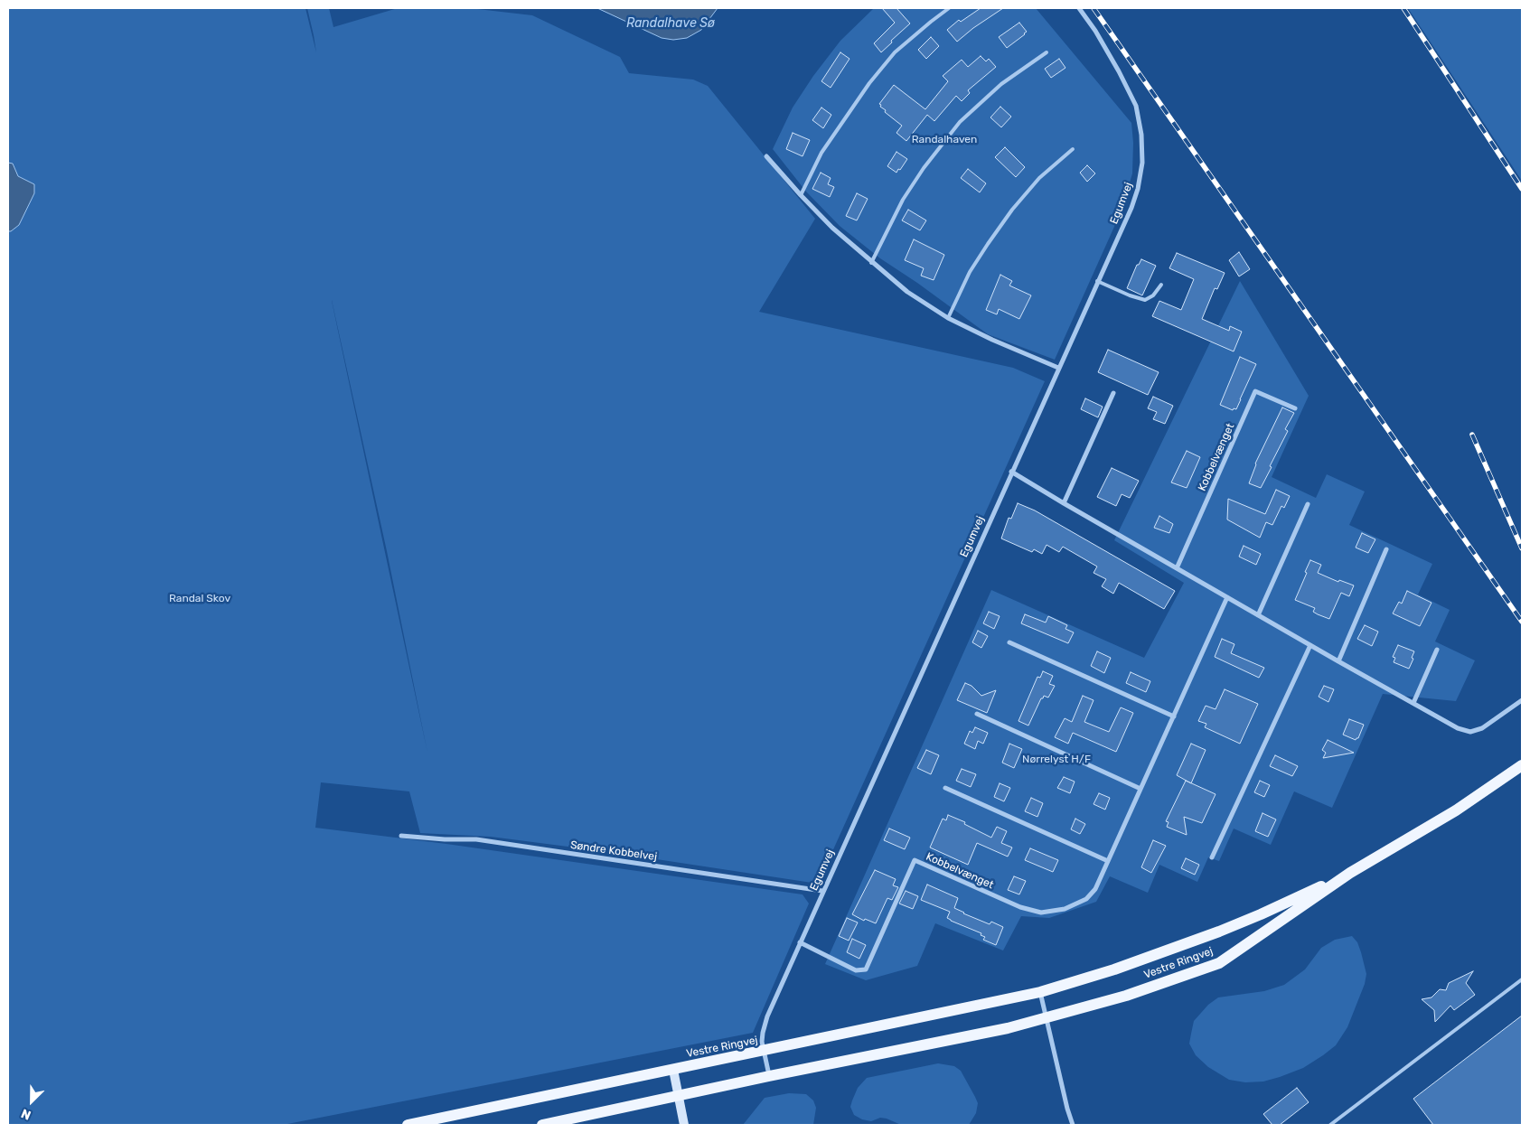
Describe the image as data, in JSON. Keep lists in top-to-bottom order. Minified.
{"streets":{"main road":["Vestre Ringvej"],"street":["Egumvej","Kobbelvænget","Søndre Kobbelvej"]},"crossings":[["Egumvej","Kobbelvænget"],["Egumvej","Søndre Kobbelvej"],["Egumvej","Vestre Ringvej"]],"water":["Randalhave Sø"],"parks":["Randalhaven","Randal Skov","Nørrelyst H/F"],"north":"bottom left"}
